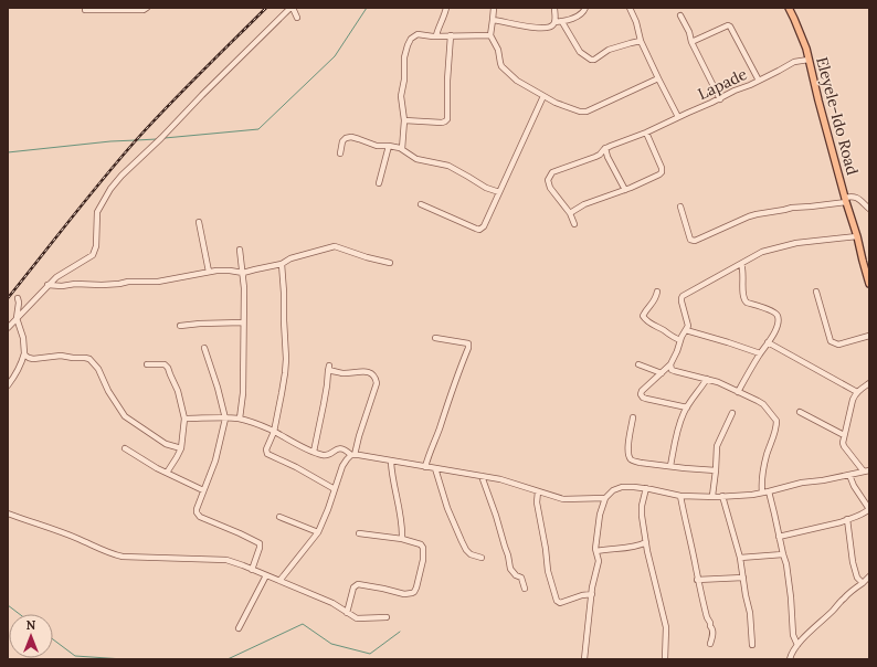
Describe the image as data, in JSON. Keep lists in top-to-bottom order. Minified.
{"streets":{"main road":["Eleyele-Ido Road"],"street":["Lapade"]},"crossings":[["Lapade","Eleyele-Ido Road"]],"north":"top"}
